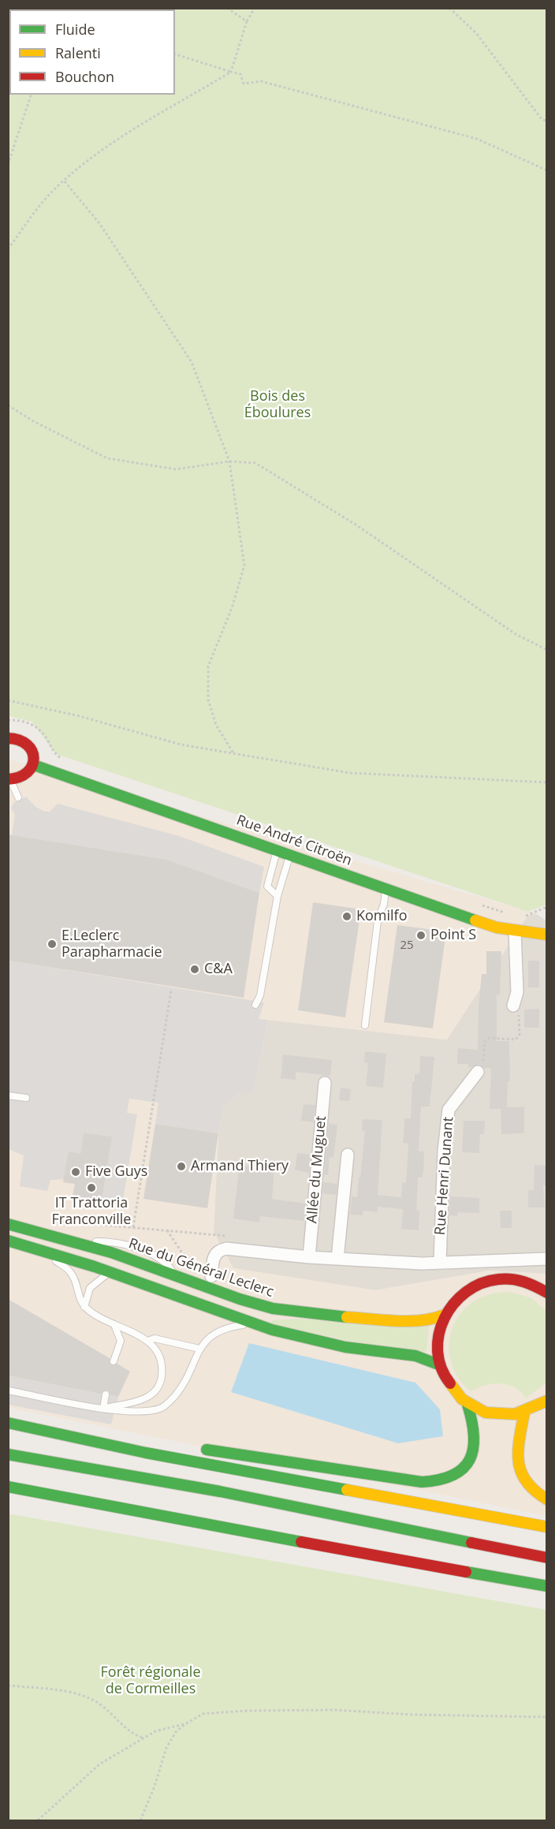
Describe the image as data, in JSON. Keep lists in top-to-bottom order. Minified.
{"streets":{"main road":["Rue André Citroën","Rue du Général Leclerc"],"street":["Allée du Muguet","Rue Henri Dunant"]},"parks":["Bois des Éboulures","Forêt régionale de Cormeilles"],"places":["Komilfo","Point S","E.Leclerc Parapharmacie","C&A","Armand Thiery","Five Guys","IT Trattoria Franconville"],"house_numbers":["25"],"legend":["Fluide","Ralenti","Bouchon"]}
